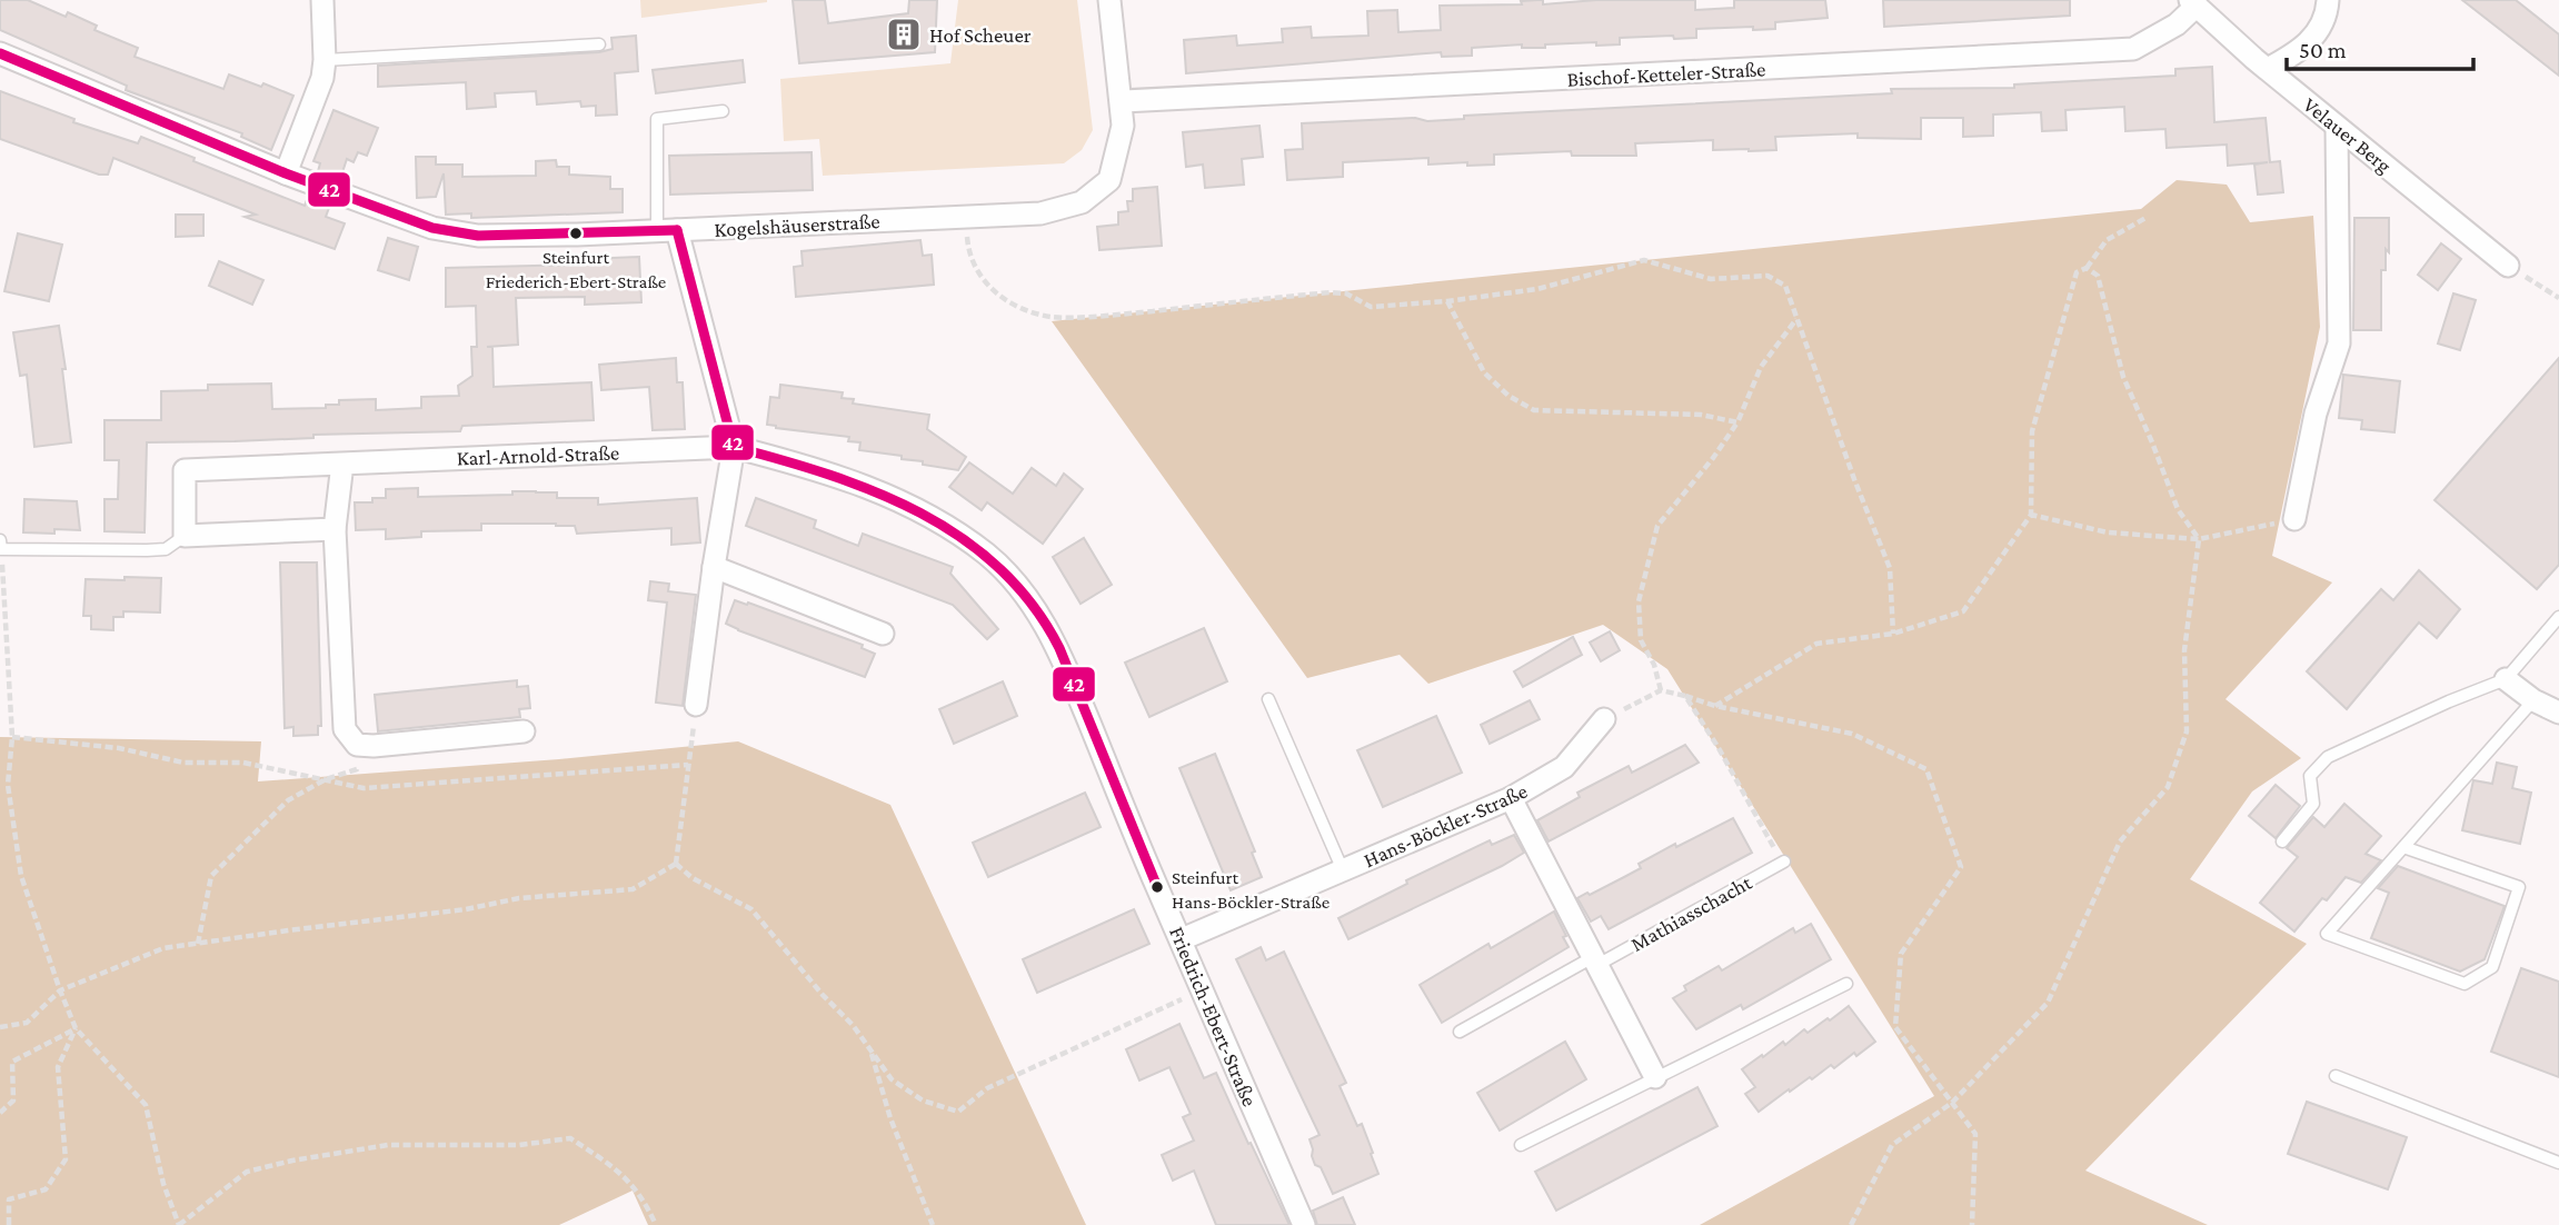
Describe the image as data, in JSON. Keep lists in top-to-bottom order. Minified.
{"streets":{"street":["Bischof-Ketteler-Straße","Velauer Berg","Kogelshäuserstraße","Karl-Arnold-Straße","Hans-Böckler-Straße","Friedrich-Ebert-Straße"],"lane":["Mathiasschacht"]},"crossings":[["Bischof-Ketteler-Straße","Velauer Berg"],["Bischof-Ketteler-Straße","Kogelshäuserstraße"],["Karl-Arnold-Straße","Friedrich-Ebert-Straße"],["Hans-Böckler-Straße","Friedrich-Ebert-Straße"]],"places":{"building":["Hof Scheuer"],"other":["Steinfurt Friederich-Ebert-Straße","Steinfurt Hans-Böckler-Straße"]},"lines":["transit line 42"],"scale_bar":"50 m"}
